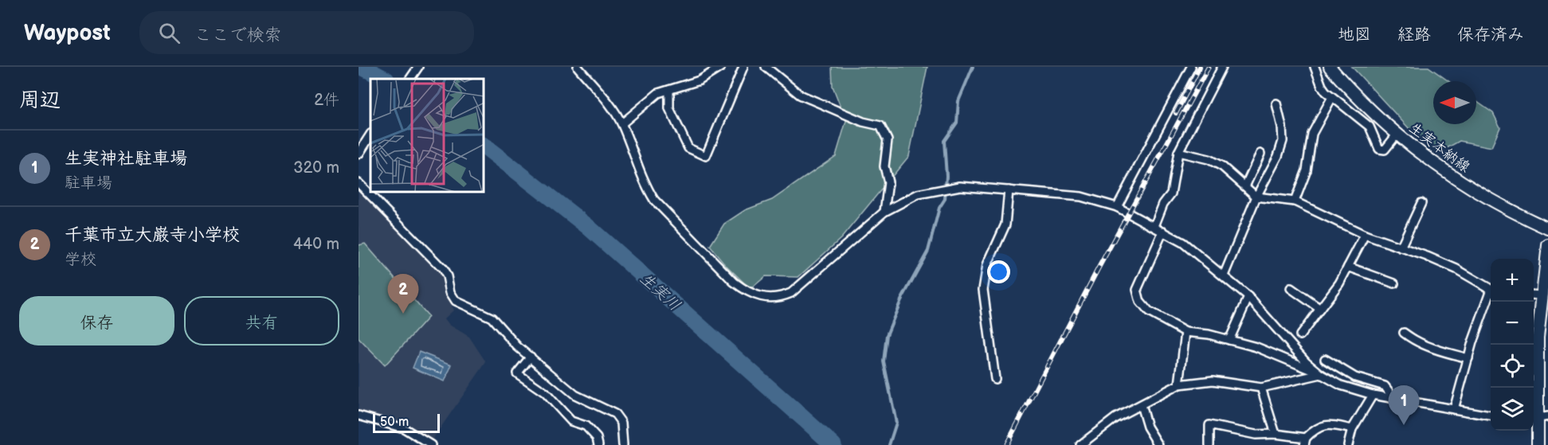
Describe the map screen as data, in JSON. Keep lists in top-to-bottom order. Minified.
{"streets":{"main road":["生実本納線"]},"water":["生実川"],"scale_bar":"50 m","north":"left","page":{"header":"Waypost","search":"ここで検索","nav":["地図","経路","保存済み"],"heading":["周辺","2件"],"list":[{"mark":"1","name":"生実神社駐車場","note":"駐車場","value":"320 m"},{"mark":"2","name":"千葉市立大巌寺小学校","note":"学校","value":"440 m"}],"map_buttons":["+","−"],"pins":["2","1"],"buttons":["保存","共有"],"scale":"50 m"}}
